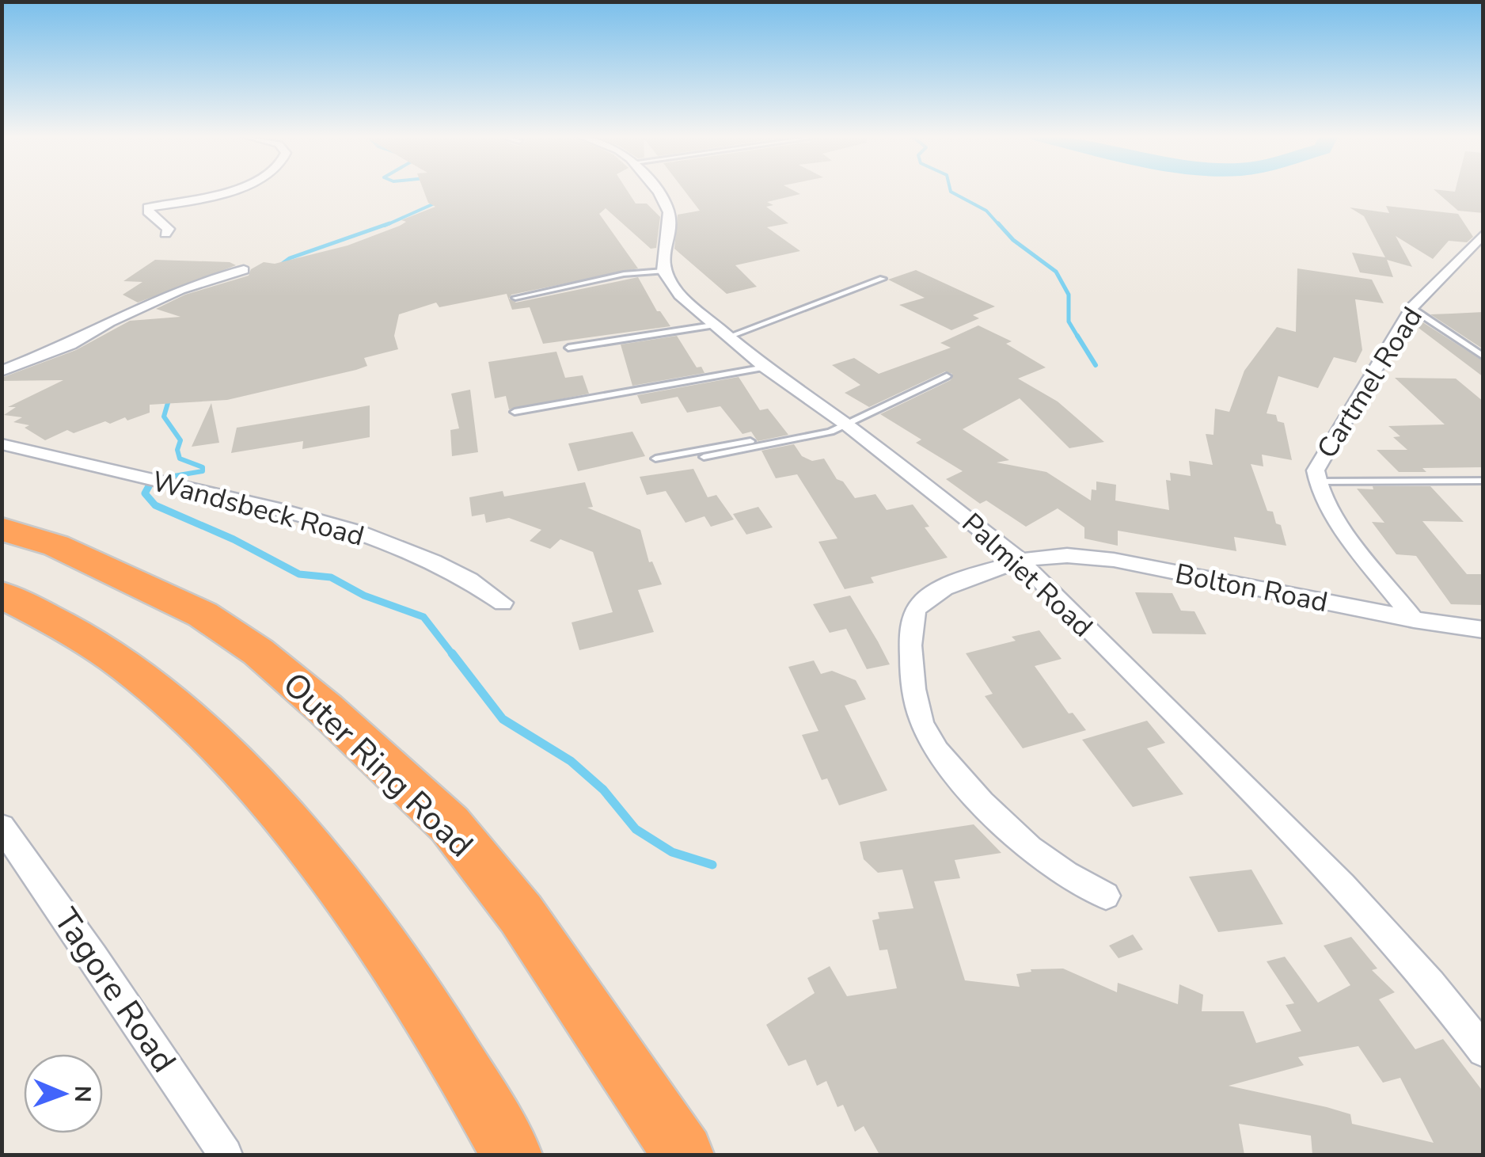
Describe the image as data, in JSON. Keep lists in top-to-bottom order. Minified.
{"streets":{"highway":["Outer Ring Road"],"street":["Cartmel Road","Wandsbeck Road","Palmiet Road","Bolton Road","Tagore Road"]},"crossings":[["Cartmel Road","Bolton Road"],["Palmiet Road","Bolton Road"]],"north":"right"}
